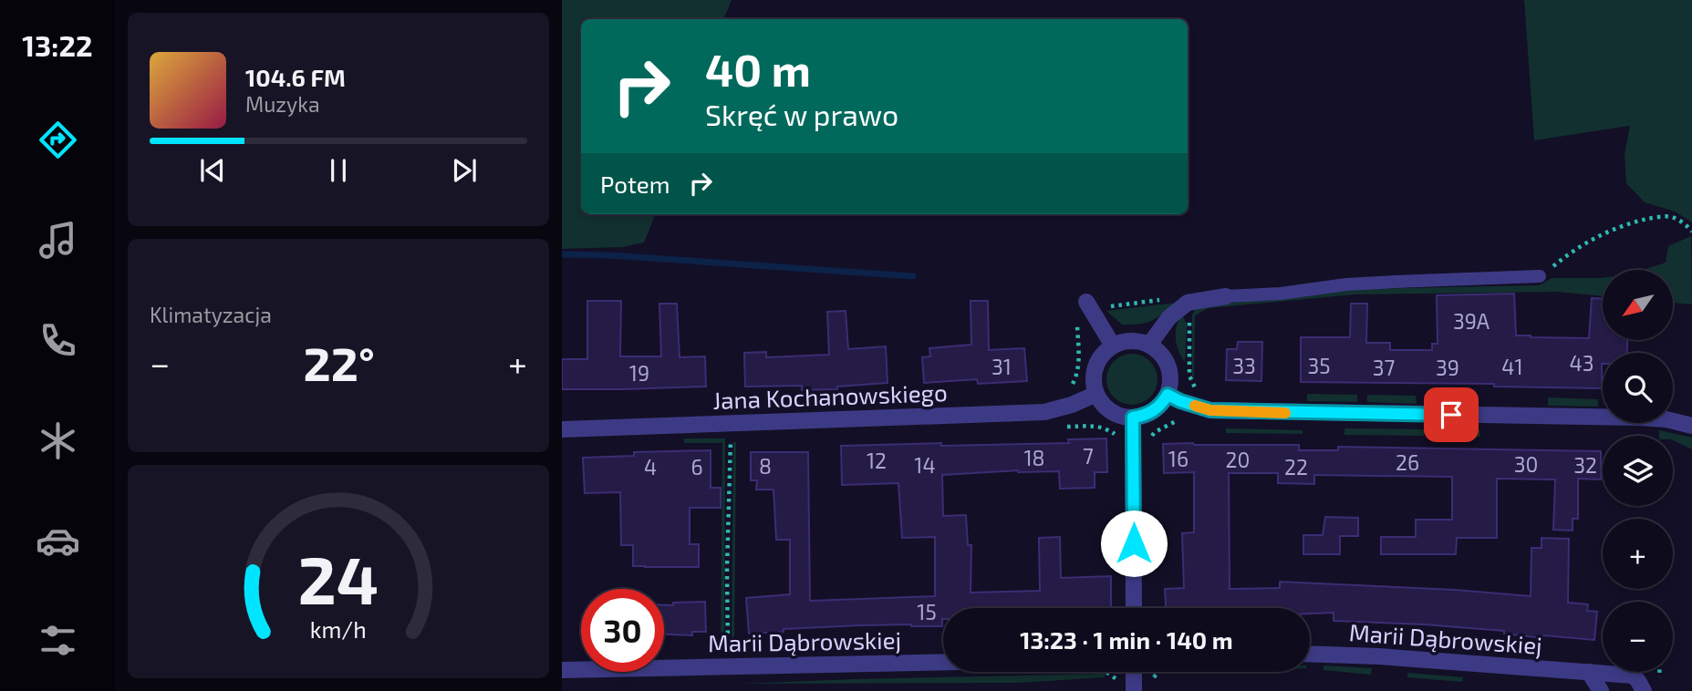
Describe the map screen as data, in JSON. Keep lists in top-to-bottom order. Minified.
{"streets":{"street":["Jana Kochanowskiego","Marii Dąbrowskiej"]},"house_numbers":["39A","43","33","35","31","41","37","39","19","7","18","16","20","12","26","30","14","32","8","4","6","22","15"],"north":"bottom left","page":{"tabs":"13:22","turn":["40 m","Skręć w prawo"],"song":["104.6 FM","Muzyka"],"then":"Potem","tile":"Klimatyzacja","map_buttons":["+","−"],"heat":["−","22°","+"],"limit":"30","trip":"13:23 · 1 min · 140 m","gauge":["24","km/h"]}}
